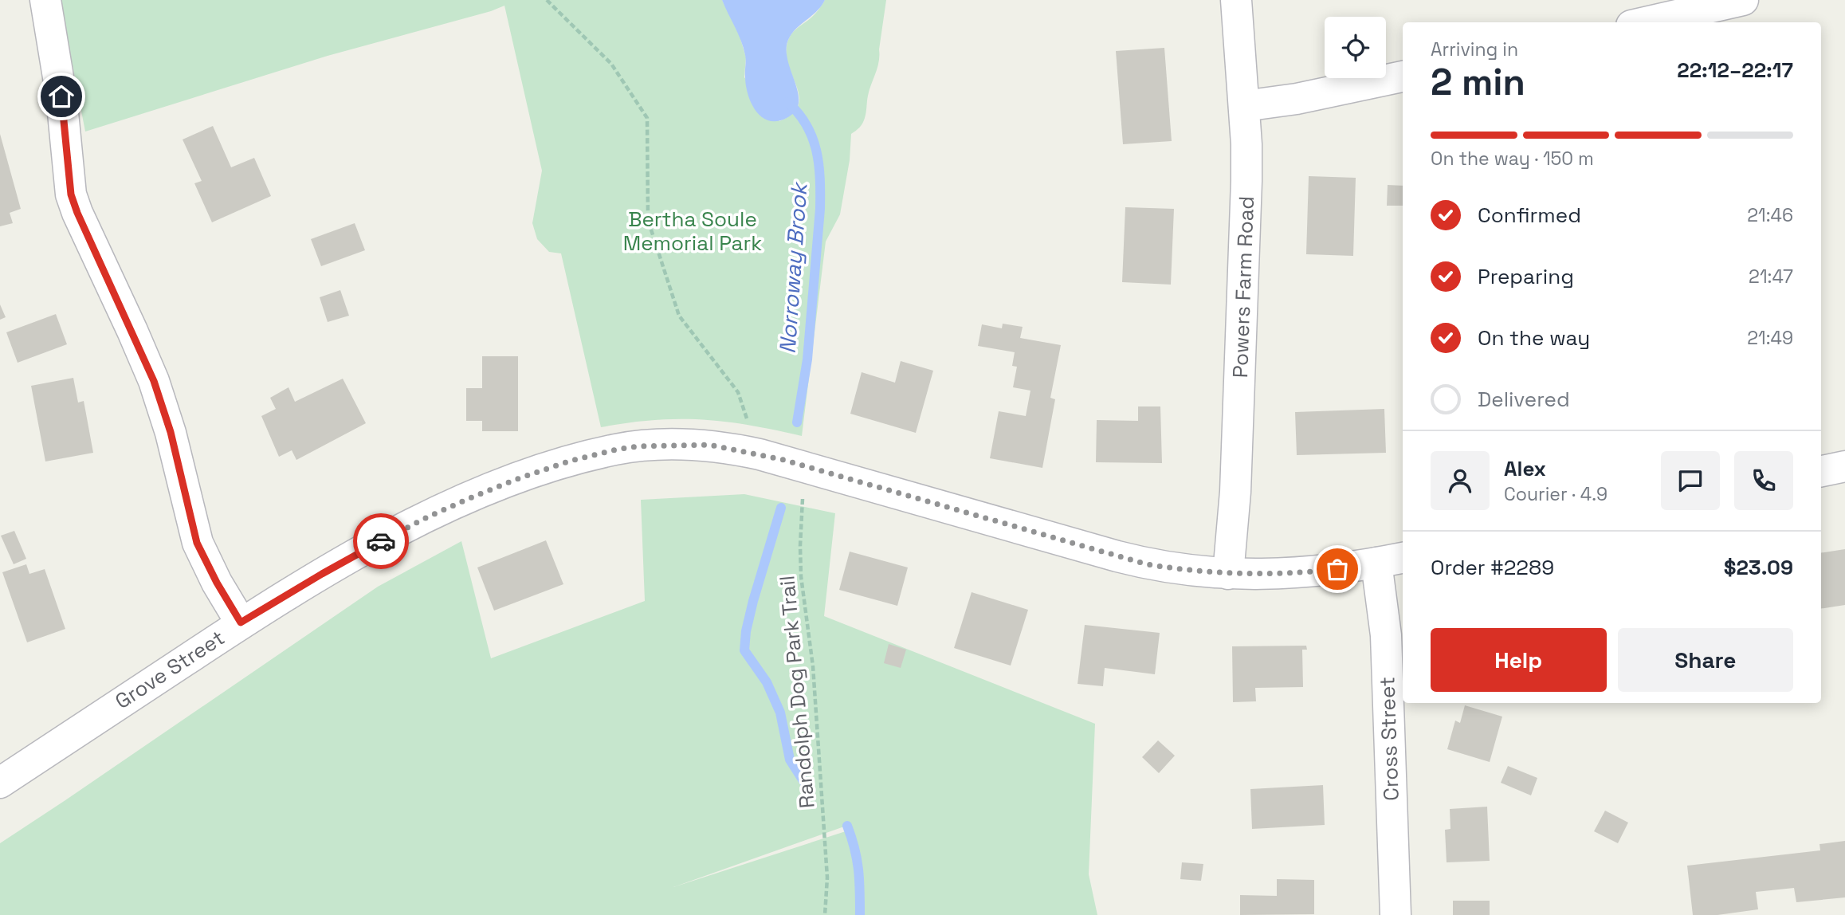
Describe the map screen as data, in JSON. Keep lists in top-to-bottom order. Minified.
{"streets":{"street":["Powers Farm Road","Grove Street","Cross Street"],"path":["Randolph Dog Park Trail"]},"crossings":[["Powers Farm Road","Grove Street"],["Grove Street","Randolph Dog Park Trail"],["Grove Street","Cross Street"]],"water":["Norroway Brook"],"parks":["Bertha Soule Memorial Park"],"page":{"heading":["2 min","Arriving in","22:12–22:17"],"panel":["Alex","Courier · 4.9","Order #2289","$23.09"],"bar":"On the way · 150 m","list":[["Confirmed","21:46"],["Preparing","21:47"],["On the way","21:49"],"Delivered"],"buttons":["Help","Share"]}}
